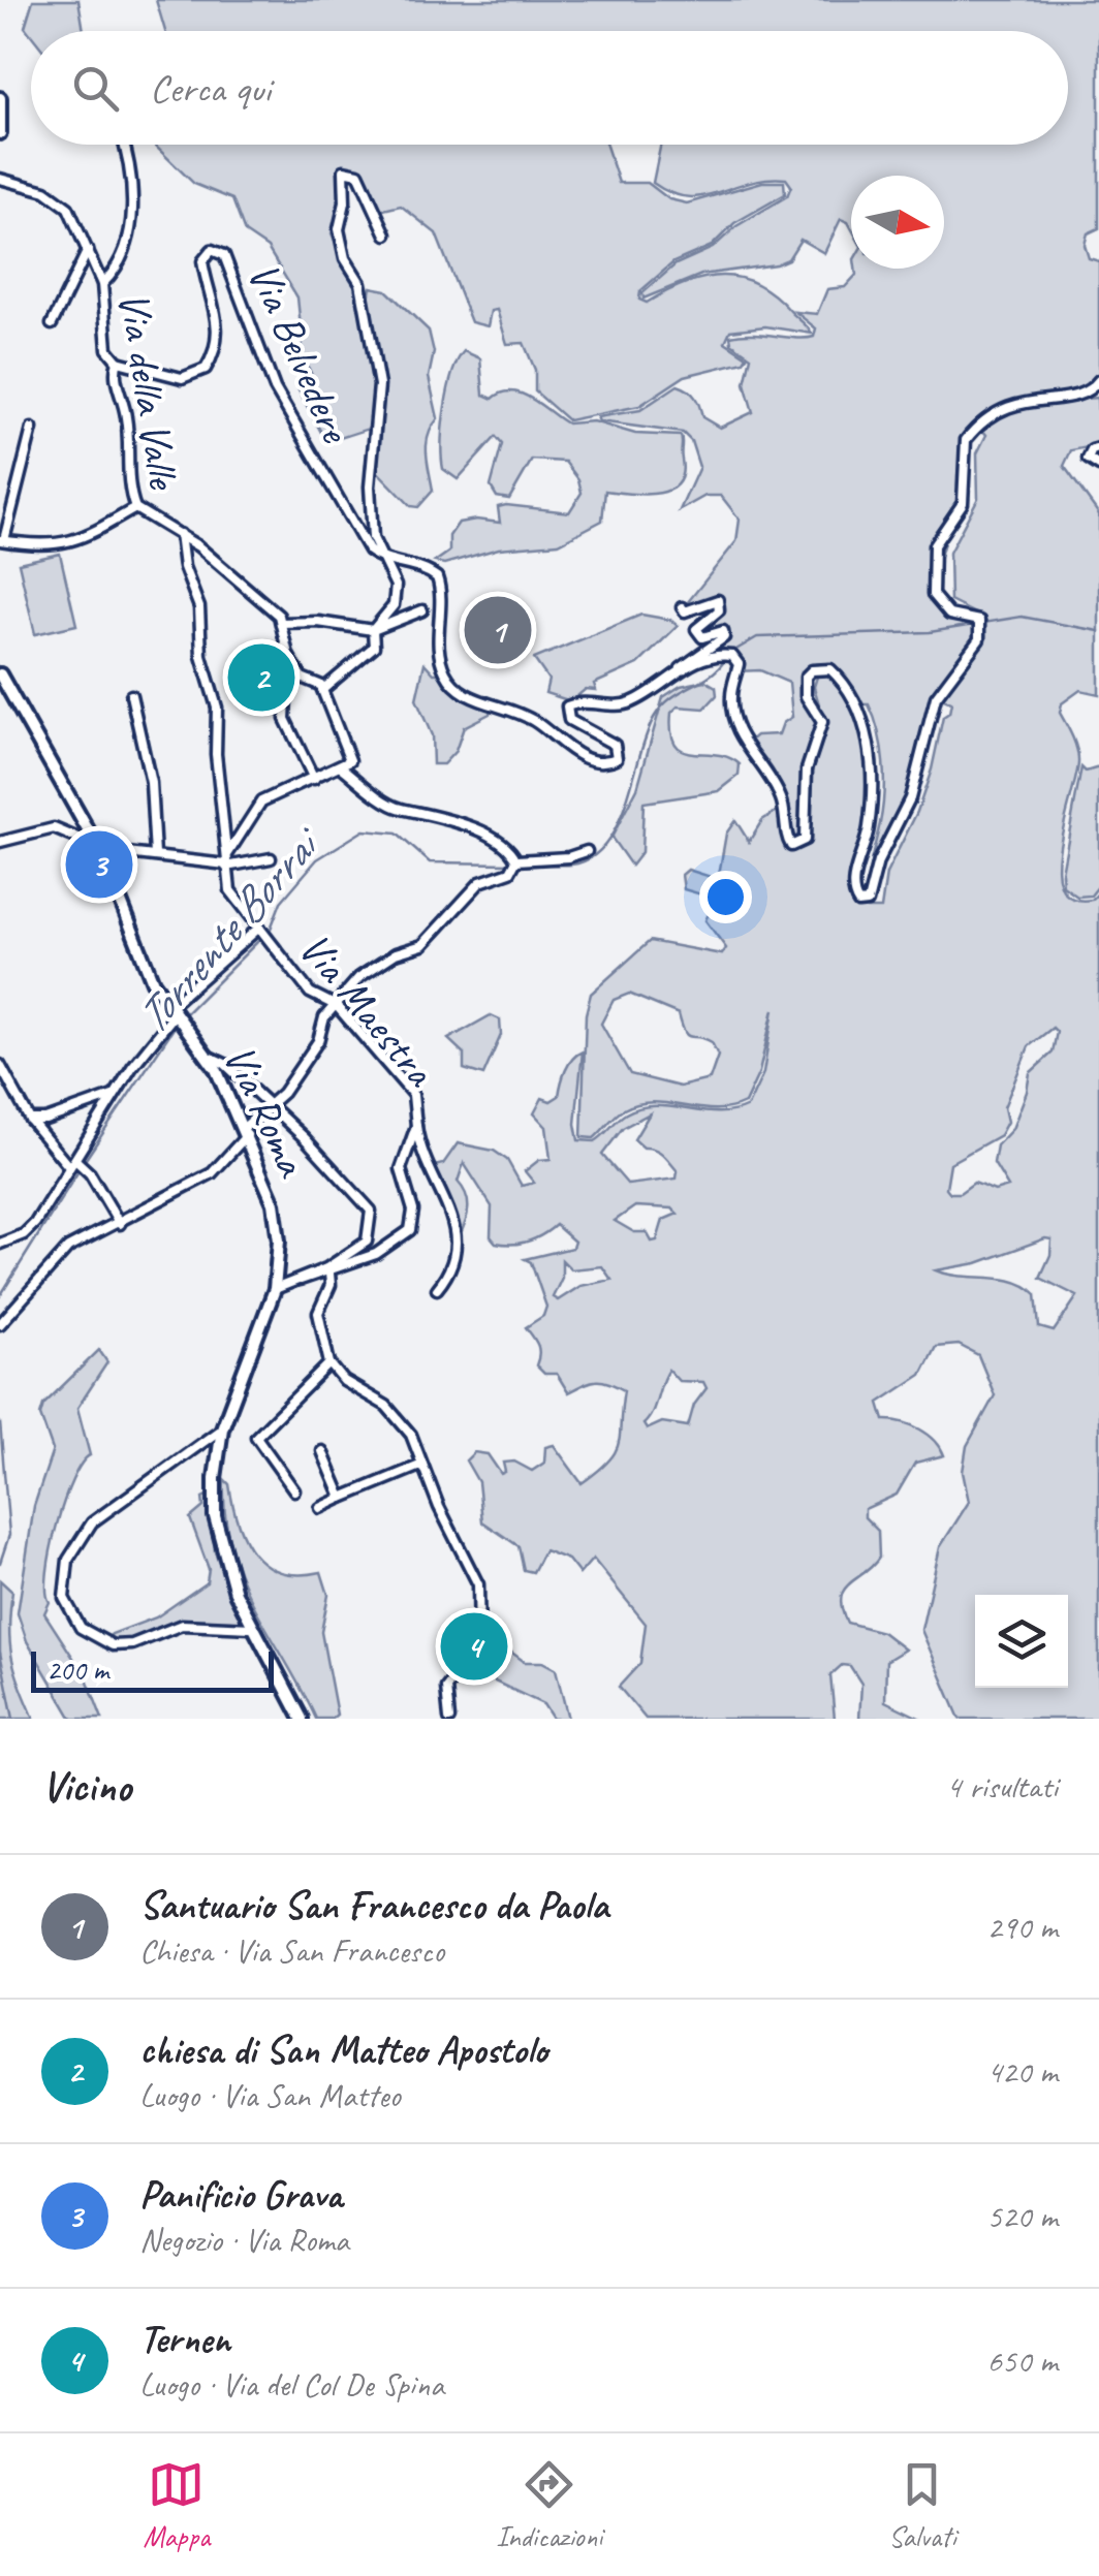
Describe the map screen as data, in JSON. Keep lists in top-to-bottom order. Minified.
{"streets":{"main road":["Via Roma"],"street":["Via Belvedere","Via della Valle","Via Maestra"]},"crossings":[["Via Belvedere","Via della Valle"]],"water":["Torrente Borrai"],"scale_bar":"200 m","north":"right","page":{"search":"Cerca qui","pins":["1","2","3","4"],"scale":"200 m","heading":["Vicino","4 risultati"],"list":[{"mark":"1","name":"Santuario San Francesco da Paola","note":"Chiesa · Via San Francesco","value":"290 m"},{"mark":"2","name":"chiesa di San Matteo Apostolo","note":"Luogo · Via San Matteo","value":"420 m"},{"mark":"3","name":"Panificio Grava","note":"Negozio · Via Roma","value":"520 m"},{"mark":"4","name":"Ternen","note":"Luogo · Via del Col De Spina","value":"650 m"}],"nav":["Mappa","Indicazioni","Salvati"]}}
